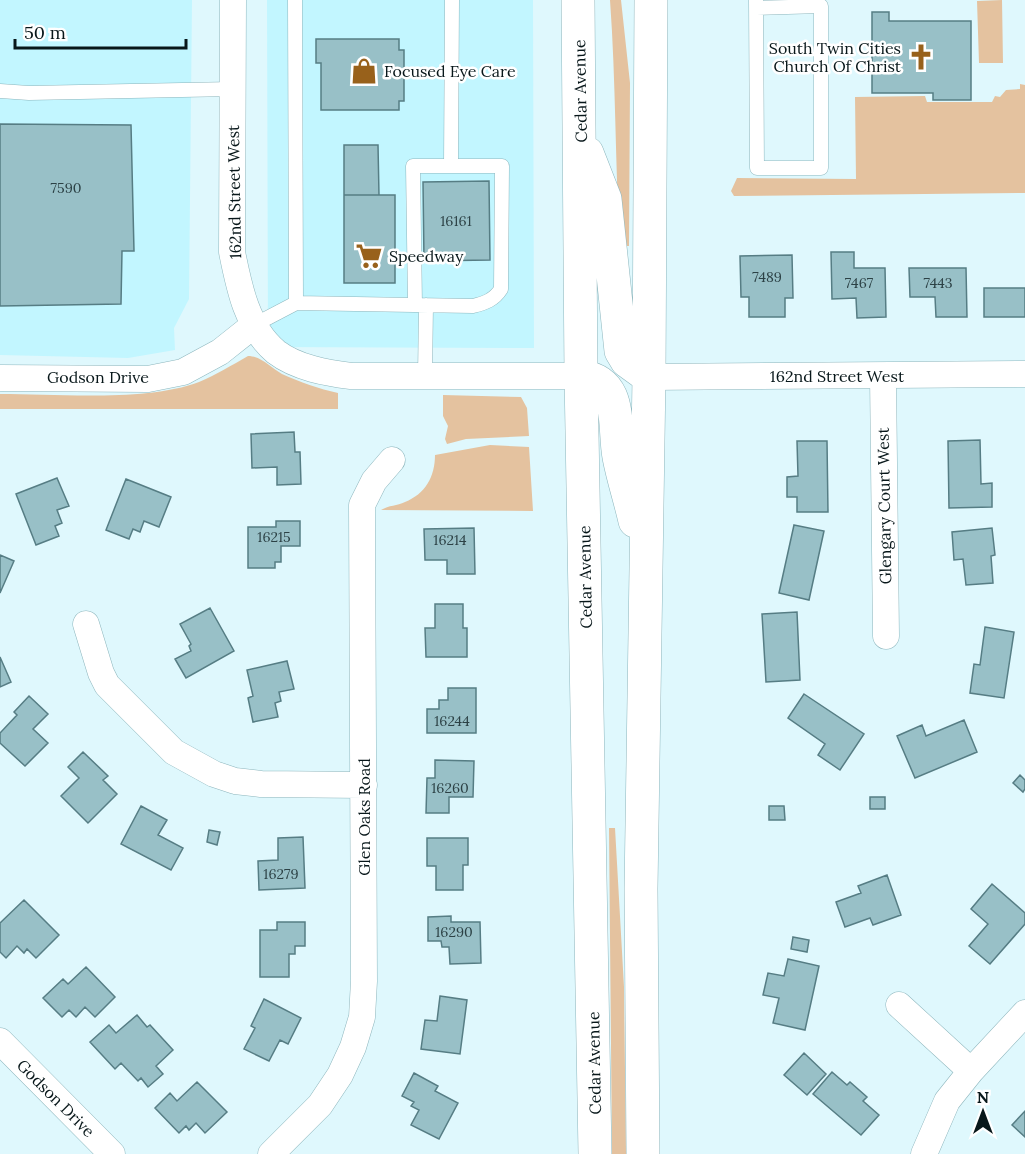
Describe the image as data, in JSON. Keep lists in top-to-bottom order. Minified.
{"streets":{"main road":["Cedar Avenue"],"street":["162nd Street West","Godson Drive","Glengary Court West","Glen Oaks Road"]},"crossings":[["Cedar Avenue","162nd Street West"],["162nd Street West","Godson Drive"],["162nd Street West","Glengary Court West"]],"places":{"church":["South Twin Cities Church Of Christ"],"shop":["Focused Eye Care"],"supermarket":["Speedway"]},"house_numbers":["7590","16161","7489","7467","7443","16215","16214","16244","16260","16279","16290"],"scale_bar":"50 m","north":"top"}
